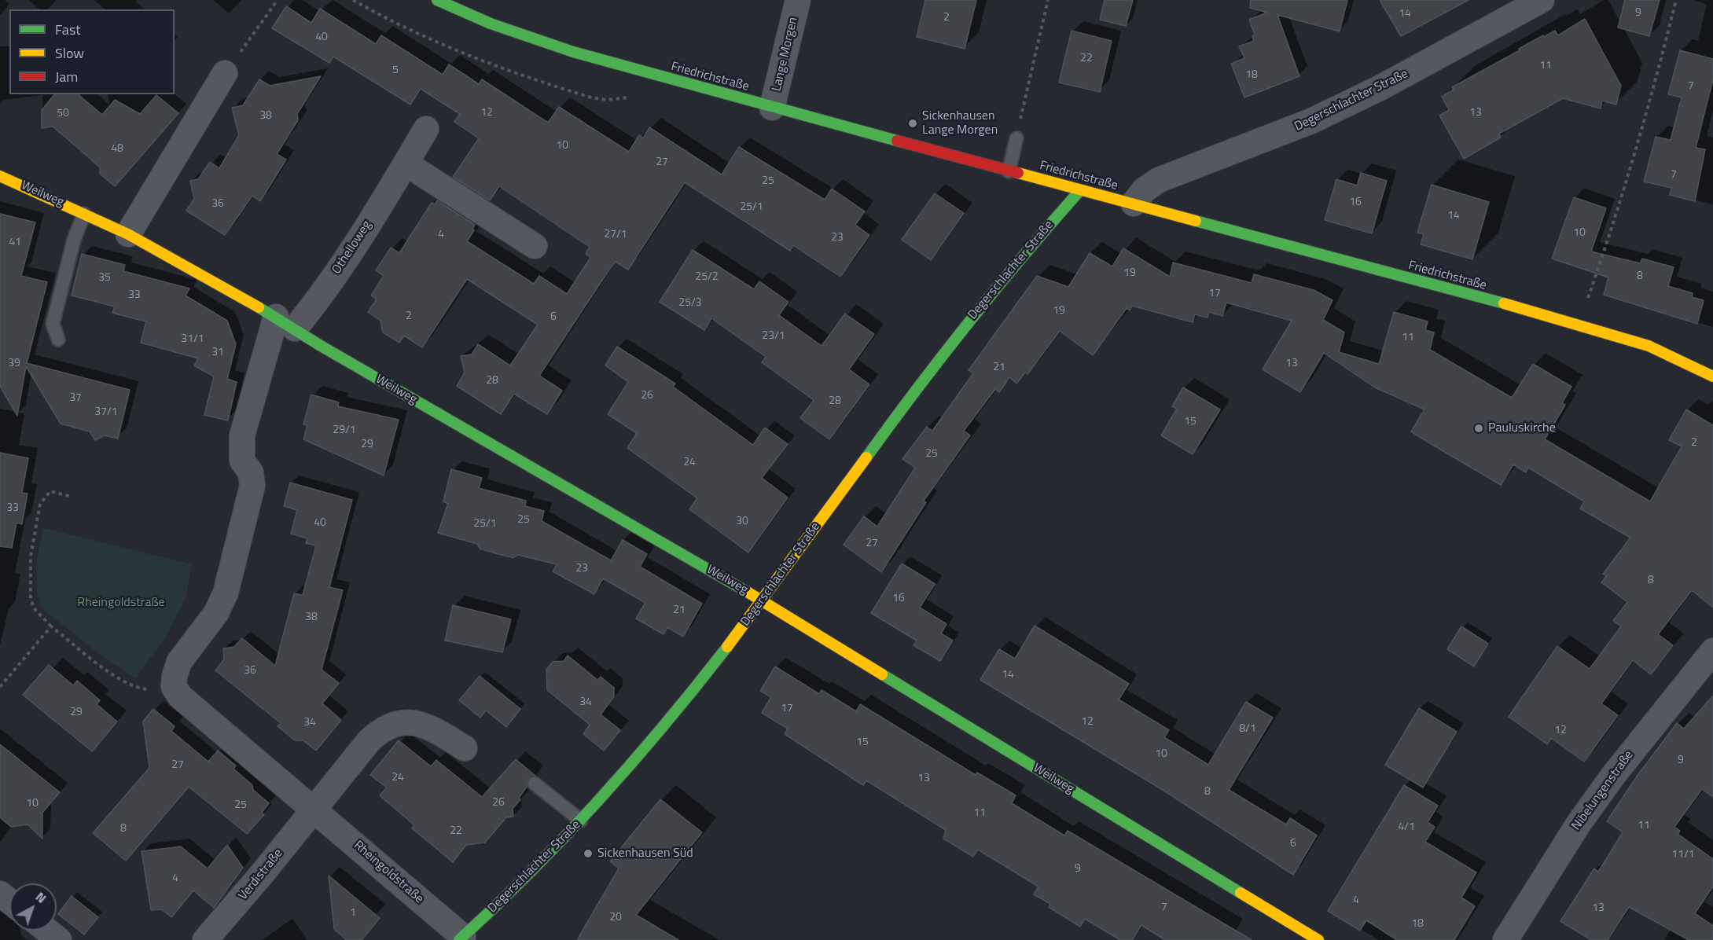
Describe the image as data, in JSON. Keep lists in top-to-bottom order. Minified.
{"streets":{"street":["Lange Morgen","Friedrichstraße","Degerschlachter Straße","Weilweg","Othelloweg","Nibelungenstraße","Rheingoldstraße","Verdistraße"]},"crossings":[["Lange Morgen","Friedrichstraße"],["Friedrichstraße","Degerschlachter Straße"],["Degerschlachter Straße","Weilweg"],["Degerschlachter Straße","Rheingoldstraße"],["Weilweg","Othelloweg"],["Rheingoldstraße","Verdistraße"]],"parks":["Rheingoldstraße"],"places":["Sickenhausen Lange Morgen","Pauluskirche","Sickenhausen Süd"],"house_numbers":["9","14","2","40","22","11","5","18","7","12","13","50","38","10","48","27","7","25","16","36","25/1","14","10","4","27/1","23","41","19","8","25/2","35","17","33","25/3","19","2","6","23/1","11","31/1","31","39","13","21","28","26","37","28","37/1","15","29/1","2","29","25","24","33","25","30","40","25/1","27","23","8","16","21","38","36","14","34","17","29","12","34","8/1","12","15","10","9","27","24","13","8","26","10","25","11","11","4/1","8","22","6","11/1","9","4","4","7","13","1","20","18"],"legend":["Fast","Slow","Jam"],"north":"top right"}
